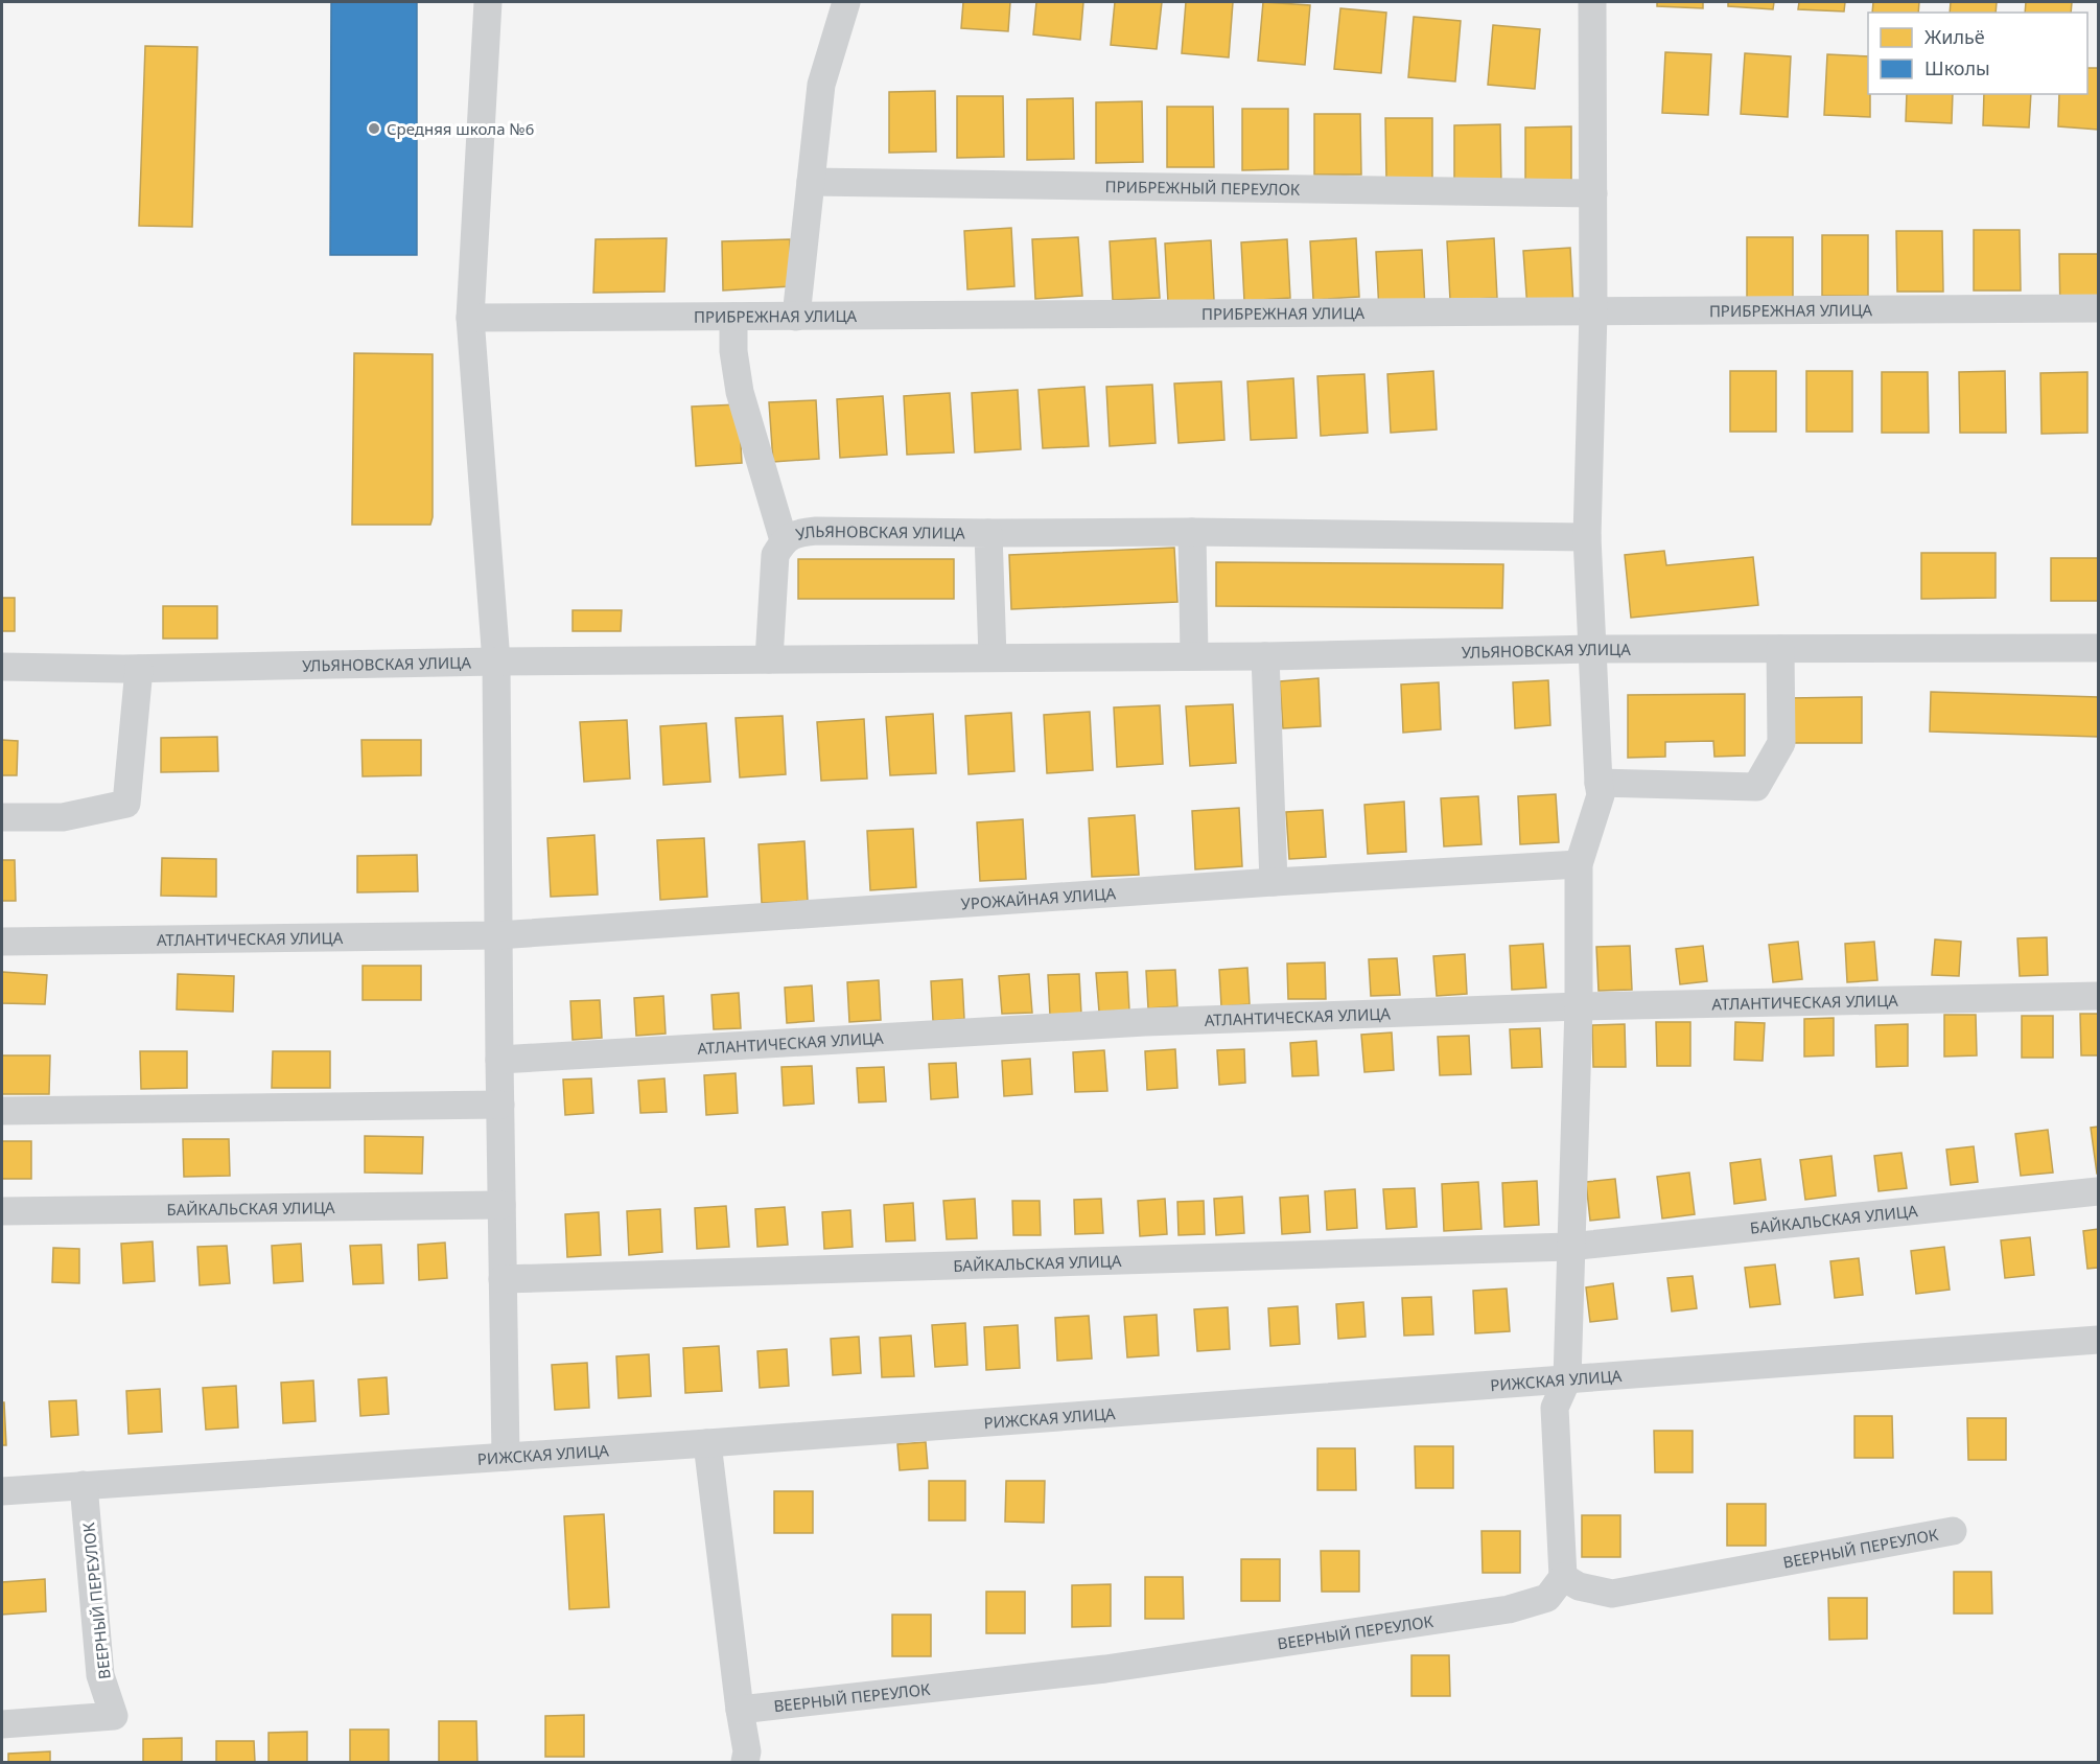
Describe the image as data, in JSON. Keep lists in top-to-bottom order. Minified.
{"streets":{"street":["ПРИБРЕЖНЫЙ ПЕРЕУЛОК","ПРИБРЕЖНАЯ УЛИЦА","УЛЬЯНОВСКАЯ УЛИЦА","УРОЖАЙНАЯ УЛИЦА","АТЛАНТИЧЕСКАЯ УЛИЦА","БАЙКАЛЬСКАЯ УЛИЦА","РИЖСКАЯ УЛИЦА","ВЕЕРНЫЙ ПЕРЕУЛОК"]},"crossings":[["УРОЖАЙНАЯ УЛИЦА","АТЛАНТИЧЕСКАЯ УЛИЦА"],["РИЖСКАЯ УЛИЦА","ВЕЕРНЫЙ ПЕРЕУЛОК"]],"places":["Средняя школа №6"],"legend":["Жильё","Школы"]}
